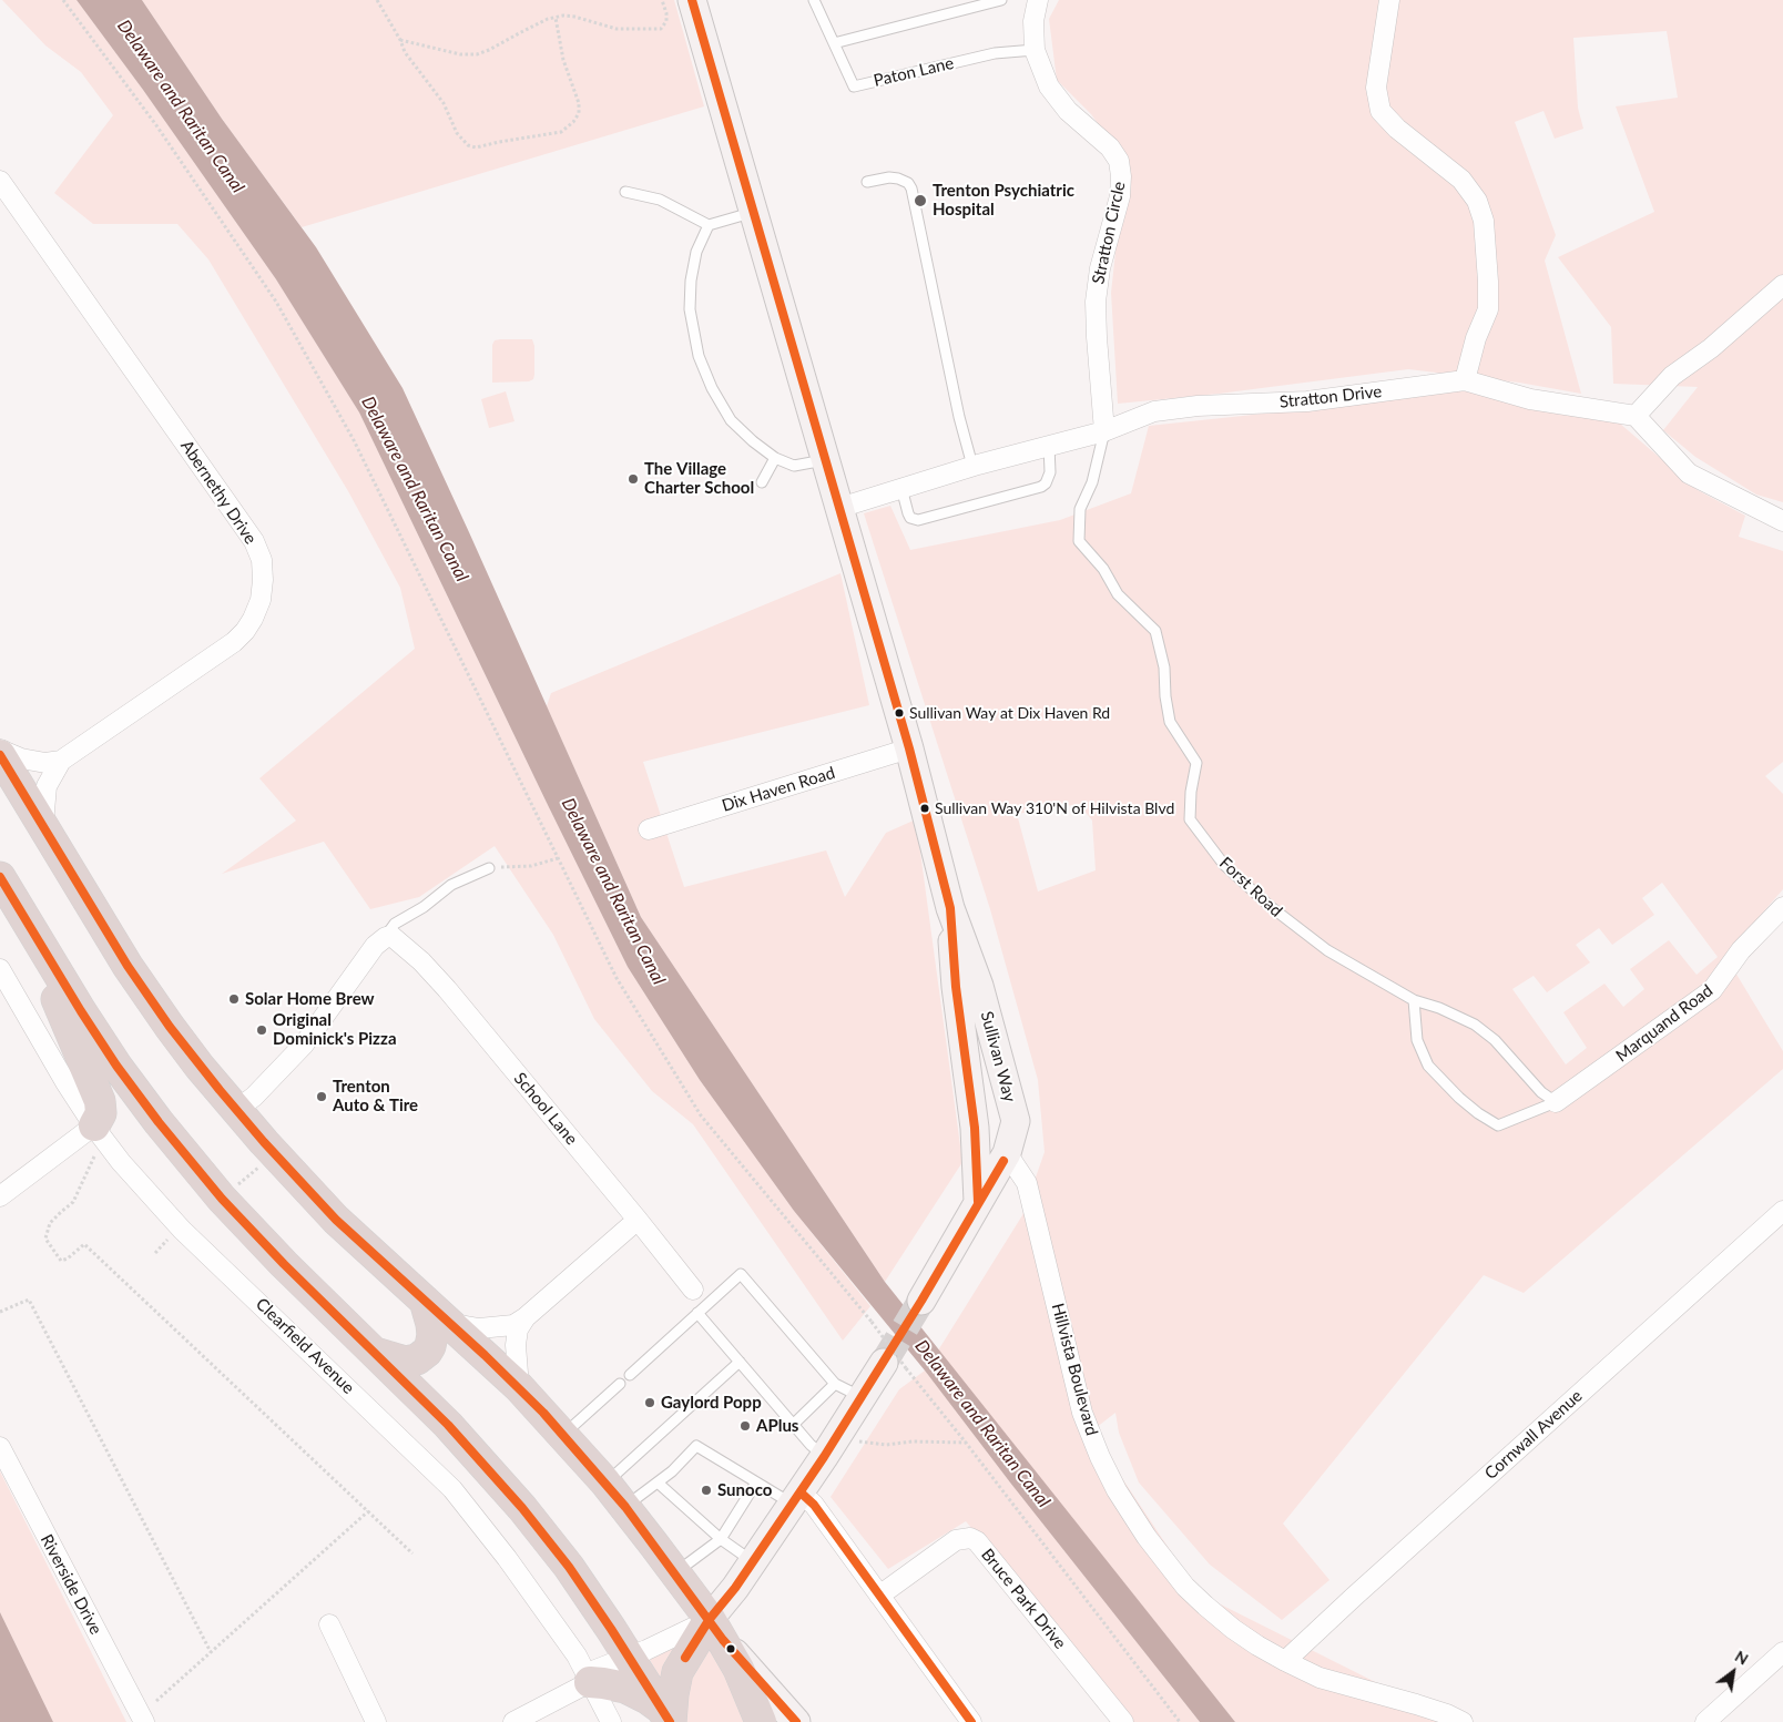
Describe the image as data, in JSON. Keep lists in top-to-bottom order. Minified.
{"streets":{"main road":["Sullivan Way"],"street":["Stratton Circle","Stratton Drive","Abernethy Drive","Dix Haven Road","Marquand Road","School Lane","Clearfield Avenue","Hillvista Boulevard","Cornwall Avenue","Riverside Drive","Bruce Park Drive"],"lane":["Paton Lane","Forst Road"]},"crossings":[["Paton Lane","Stratton Circle"],["Stratton Circle","Stratton Drive"],["Stratton Circle","Forst Road"],["Stratton Drive","Forst Road"],["Stratton Drive","Sullivan Way"],["Dix Haven Road","Sullivan Way"],["Forst Road","Marquand Road"],["Sullivan Way","Hillvista Boulevard"],["Hillvista Boulevard","Cornwall Avenue"]],"water":["Delaware and Raritan Canal"],"places":["Trenton Psychiatric Hospital","The Village Charter School","Sullivan Way at Dix Haven Rd","Sullivan Way 310'N of Hilvista Blvd","Solar Home Brew","Original Dominick's Pizza","Trenton Auto & Tire","Gaylord Popp","APlus","Sunoco"],"north":"top right"}
